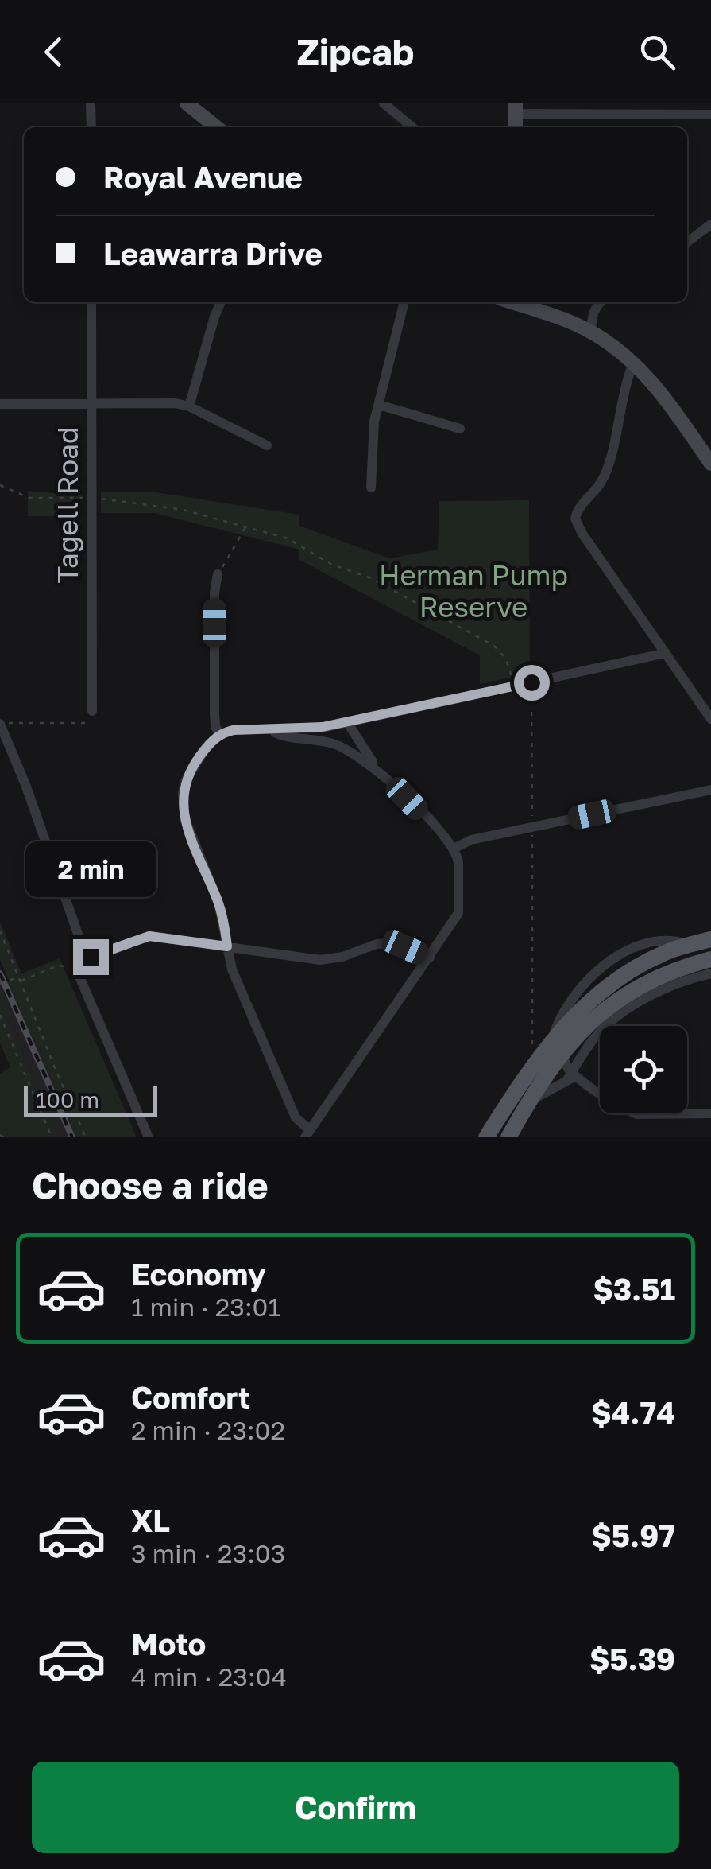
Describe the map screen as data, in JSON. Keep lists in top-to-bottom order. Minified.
{"streets":{"street":["Tagell Road"]},"parks":["Herman Pump Reserve"],"scale_bar":"100 m","page":{"header":"Zipcab","banner":["Royal Avenue","Leawarra Drive"],"bubble":"2 min","scale":"100 m","heading":"Choose a ride","list":[{"name":"Economy","note":"1 min · 23:01","value":"$3.51"},{"name":"Comfort","note":"2 min · 23:02","value":"$4.74"},{"name":"XL","note":"3 min · 23:03","value":"$5.97"},{"name":"Moto","note":"4 min · 23:04","value":"$5.39"}],"buttons":"Confirm"}}
